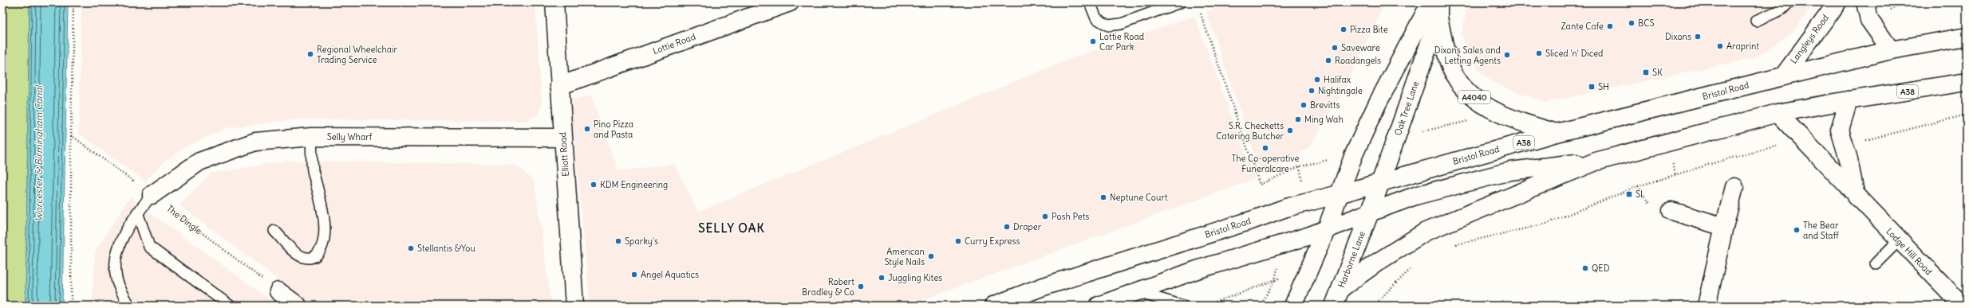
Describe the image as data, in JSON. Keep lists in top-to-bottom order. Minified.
{"streets":{"main road":["Langleys Road","Lottie Road","Bristol Road","A38","A4040","Oak Tree Lane","Selly Wharf","Elliott Road","Lodge Hill Road","Harborne Lane"],"path":["The Dingle"]},"crossings":[["Langleys Road","Bristol Road"],["Lottie Road","Elliott Road"],["Bristol Road","A4040"],["Bristol Road","Oak Tree Lane"],["A38","Oak Tree Lane"],["A38","Lodge Hill Road"],["A38","Harborne Lane"],["A4040","Oak Tree Lane"],["Oak Tree Lane","Harborne Lane"],["Selly Wharf","Elliott Road"],["Selly Wharf","The Dingle"]],"districts":["SELLY OAK"],"water":["Worcester & Birmingham Canal"],"places":{"other":["BCS","Zante Cafe","Pizza Bite","Dixons","Lottie Road Car Park","Araprint","Saveware","Sliced 'n' Diced","Regional Wheelchair Trading Service","Dixons Sales and Letting Agents","Roadangels","Halifax","Nightingale","Brevitts","Ming Wah","Pino Pizza and Pasta","S.R. Checketts Catering Butcher","The Co-operative Funeralcare","KDM Engineering","Neptune Court","Posh Pets","Draper","The Bear and Staff","Sparky's","Curry Express","Stellantis &You","American Style Nails","QED","Angel Aquatics","Juggling Kites","Robert Bradley & Co"],"transit":["SK","SH","SL"]}}
